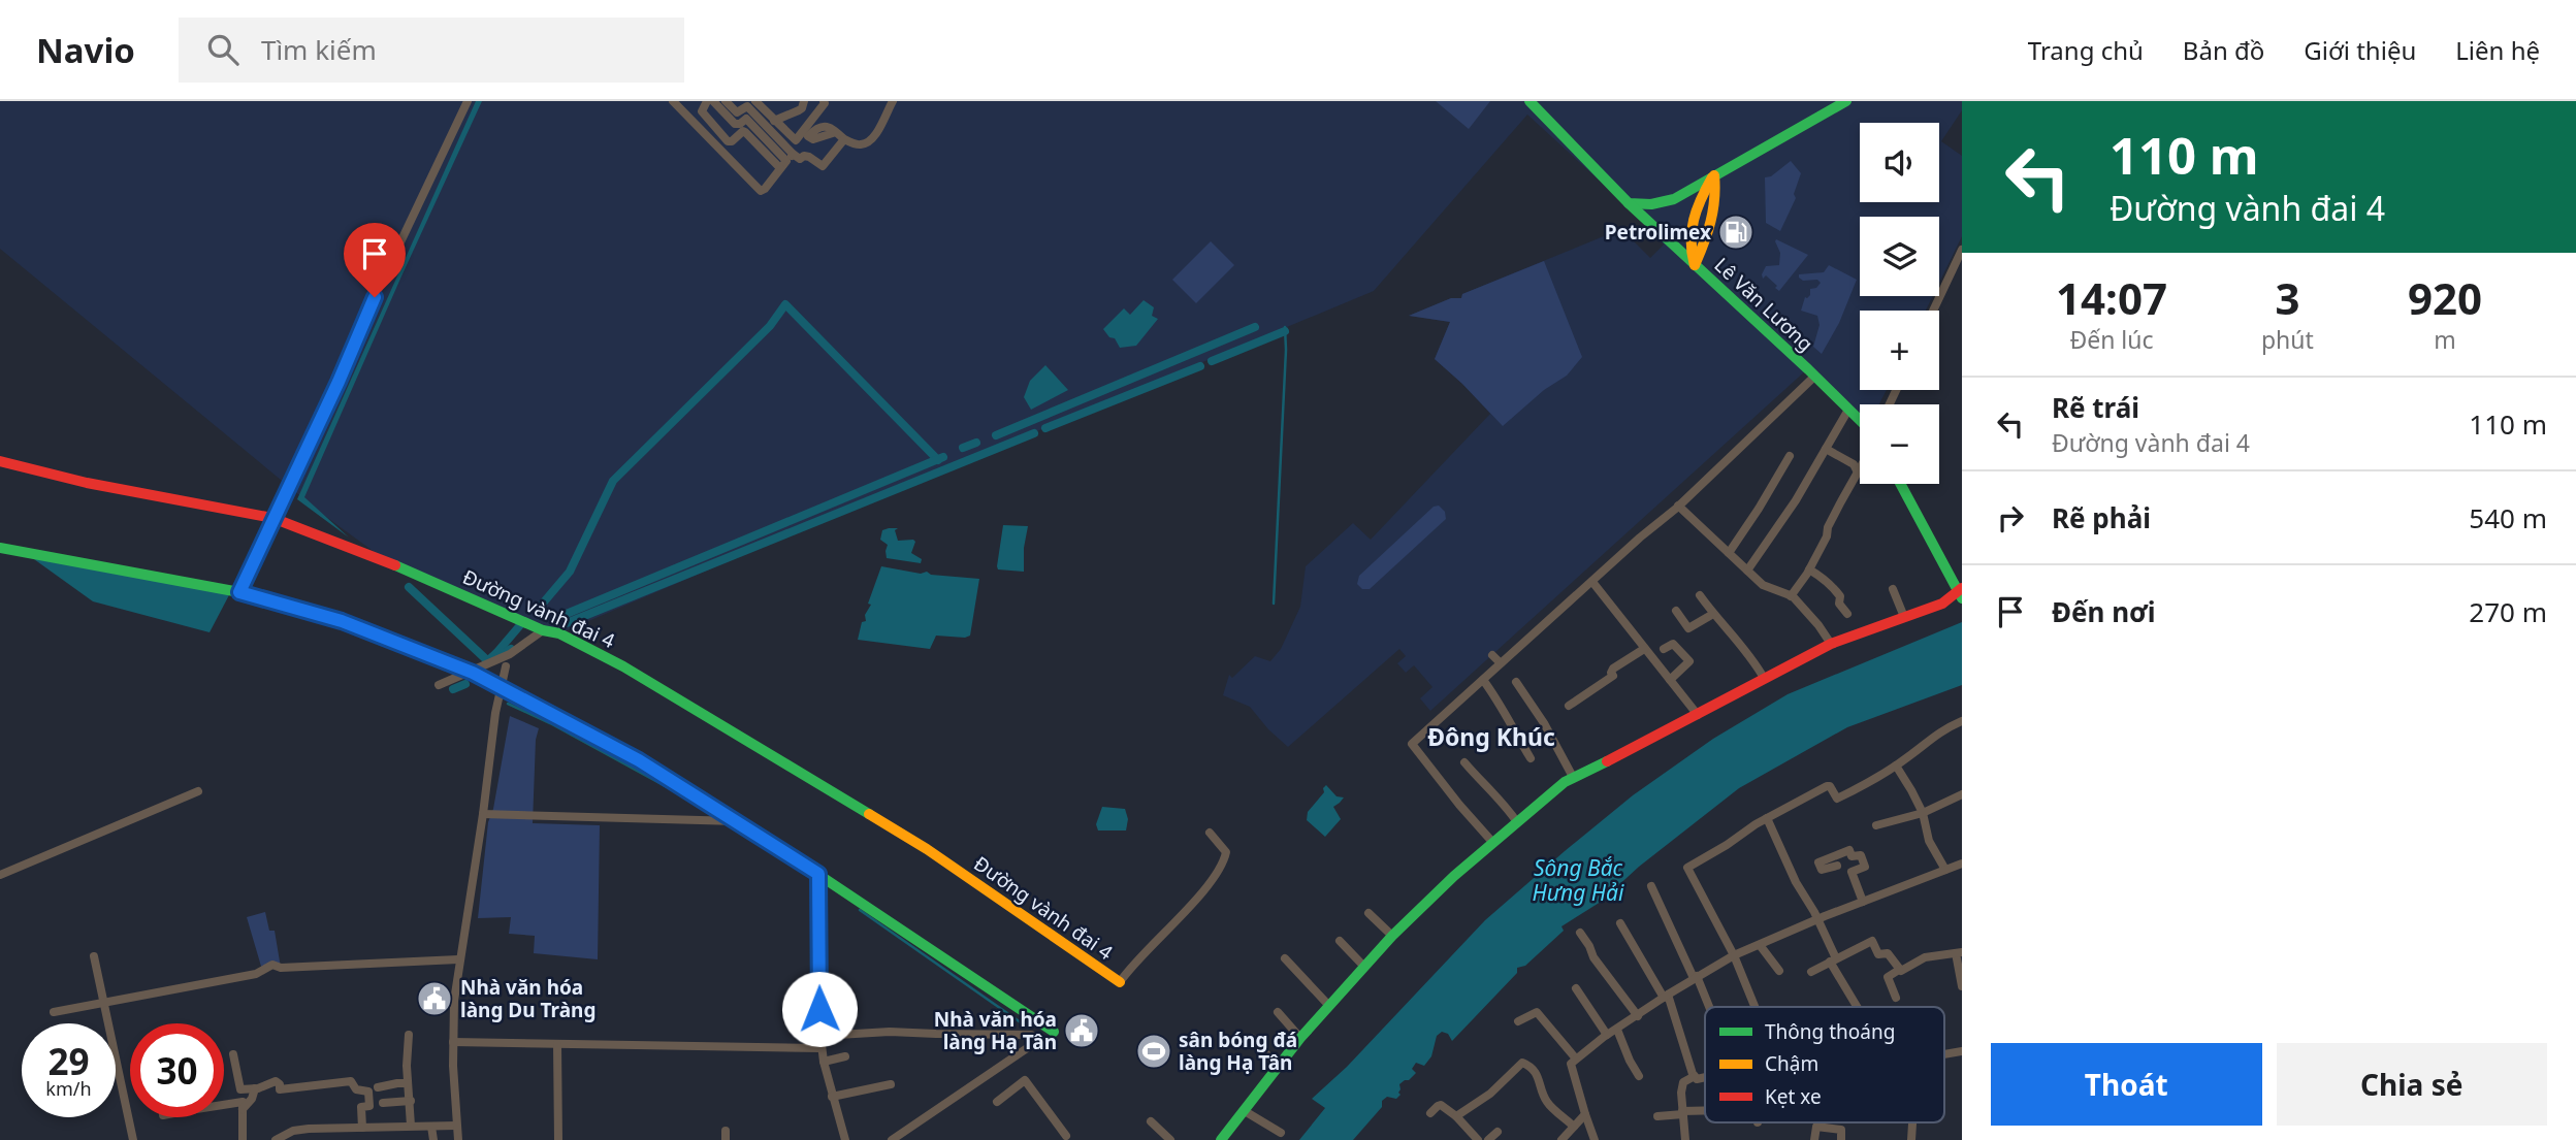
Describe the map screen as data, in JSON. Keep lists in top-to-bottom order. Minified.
{"streets":{"main road":["Lê Văn Lương","Đường vành đai 4"]},"districts":["Đông Khúc"],"water":["Sông Bắc Hưng Hải"],"places":{"fuel station":["Petrolimex"],"public building":["Nhà văn hóa làng Du Tràng","Nhà văn hóa làng Hạ Tân"],"sports":["sân bóng đá làng Hạ Tân"]},"legend":["Thông thoáng","Chậm","Kẹt xe"],"page":{"header":"Navio","search":"Tìm kiếm","nav":["Trang chủ","Bản đồ","Giới thiệu","Liên hệ"],"turn":["110 m","Đường vành đai 4"],"map_buttons":["+","−"],"eta":["14:07","Đến lúc","3","phút","920","m"],"list":[{"name":"Rẽ trái","note":"Đường vành đai 4","value":"110 m"},{"name":"Rẽ phải","value":"540 m"},{"name":"Đến nơi","value":"270 m"}],"speed":"29 km/h","limit":"30","buttons":["Thoát","Chia sẻ"]}}
